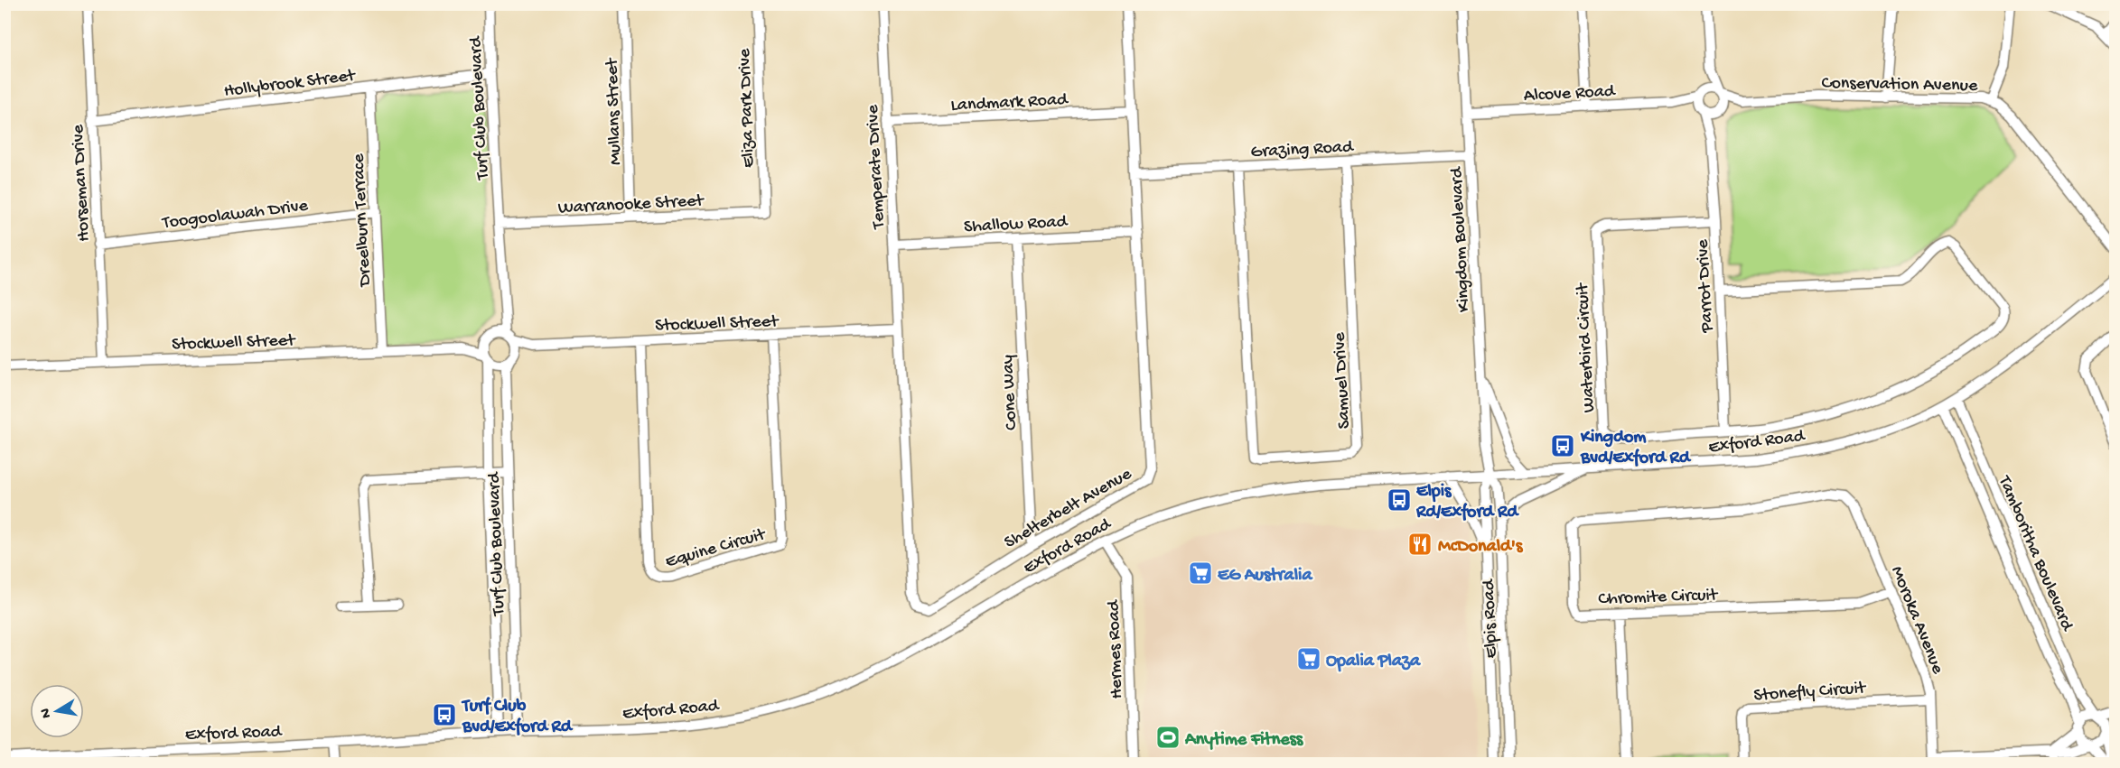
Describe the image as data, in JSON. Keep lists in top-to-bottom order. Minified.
{"streets":{"street":["Hollybrook Street","Conservation Avenue","Alcove Road","Landmark Road","Turf Club Boulevard","Eliza Park Drive","Mullans Street","Grazing Road","Temperate Drive","Horseman Drive","Warranooke Street","Toogoolawah Drive","Dreelburn Terrace","Shallow Road","Kingdom Boulevard","Parrot Drive","Stockwell Street","Waterbird Circuit","Samuel Drive","Cone Way","Exford Road","Shelterbelt Avenue","Equine Circuit","Tamboritha Boulevard","Chromite Circuit","Elpis Road","Moroka Avenue","Hermes Road","Stonefly Circuit"]},"crossings":[["Hollybrook Street","Turf Club Boulevard"],["Hollybrook Street","Horseman Drive"],["Hollybrook Street","Dreelburn Terrace"],["Conservation Avenue","Alcove Road"],["Conservation Avenue","Parrot Drive"],["Alcove Road","Kingdom Boulevard"],["Alcove Road","Parrot Drive"],["Landmark Road","Temperate Drive"],["Landmark Road","Shelterbelt Avenue"],["Turf Club Boulevard","Warranooke Street"],["Turf Club Boulevard","Stockwell Street"],["Turf Club Boulevard","Exford Road"],["Eliza Park Drive","Warranooke Street"],["Mullans Street","Warranooke Street"],["Grazing Road","Kingdom Boulevard"],["Grazing Road","Samuel Drive"],["Grazing Road","Shelterbelt Avenue"],["Temperate Drive","Shallow Road"],["Temperate Drive","Stockwell Street"],["Temperate Drive","Shelterbelt Avenue"],["Horseman Drive","Toogoolawah Drive"],["Horseman Drive","Stockwell Street"],["Toogoolawah Drive","Dreelburn Terrace"],["Dreelburn Terrace","Stockwell Street"],["Shallow Road","Cone Way"],["Shallow Road","Shelterbelt Avenue"],["Kingdom Boulevard","Exford Road"],["Kingdom Boulevard","Elpis Road"],["Parrot Drive","Waterbird Circuit"],["Stockwell Street","Shelterbelt Avenue"],["Stockwell Street","Equine Circuit"],["Cone Way","Shelterbelt Avenue"],["Exford Road","Tamboritha Boulevard"],["Exford Road","Elpis Road"],["Exford Road","Hermes Road"],["Chromite Circuit","Moroka Avenue"],["Moroka Avenue","Stonefly Circuit"]],"places":{"bus stop":["Kingdom Bvd/Exford Rd","Elpis Rd/Exford Rd","Turf Club Bvd/Exford Rd"],"restaurant":["McDonald's"],"supermarket":["EG Australia","Opalia Plaza"],"sports":["Anytime Fitness"]},"north":"left"}
